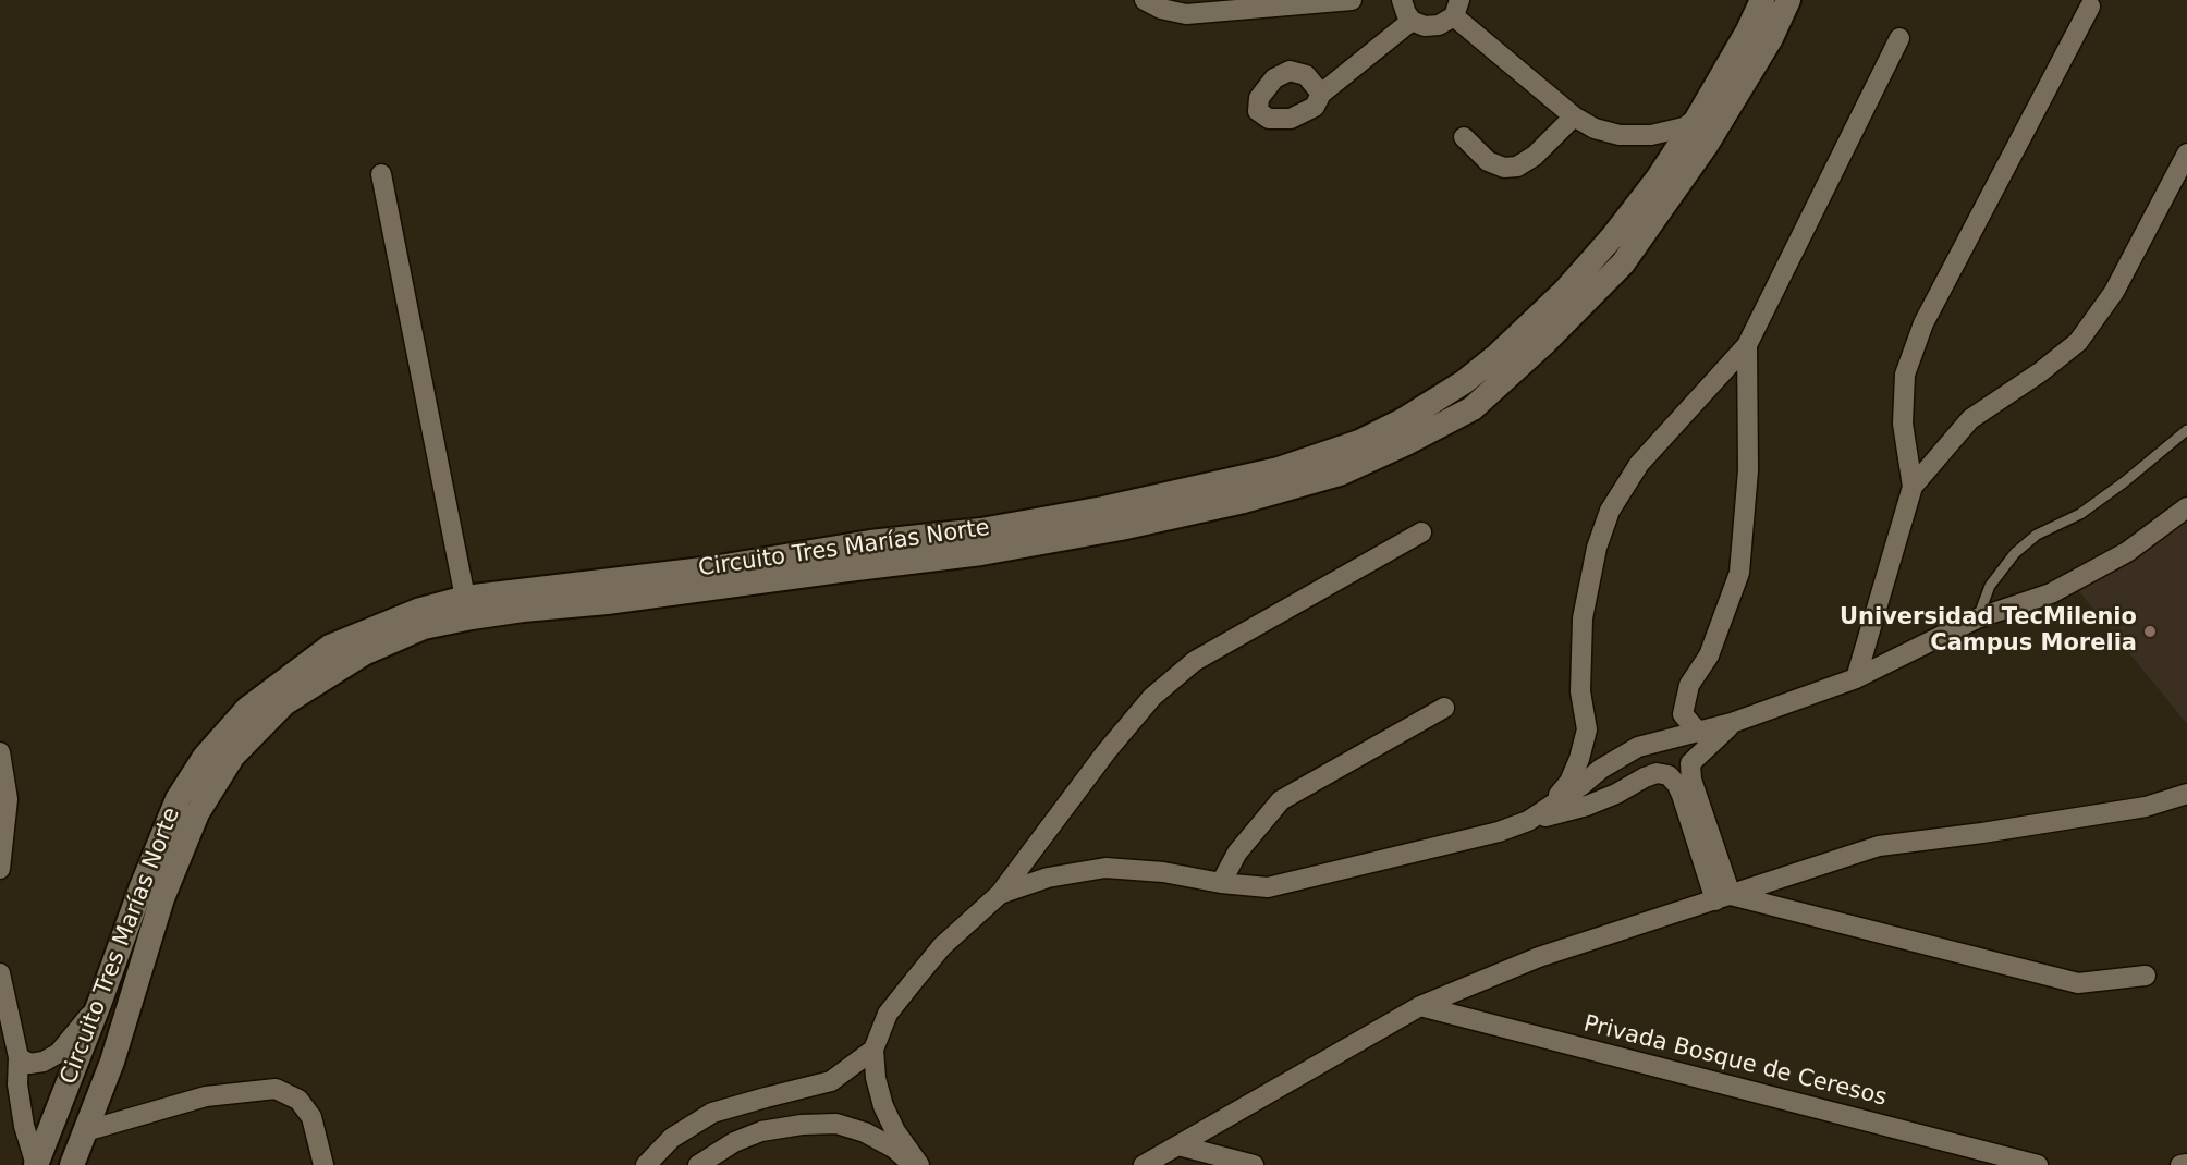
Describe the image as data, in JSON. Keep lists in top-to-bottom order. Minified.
{"streets":{"street":["Circuito Tres Marías Norte","Privada Bosque de Ceresos"]},"places":["Universidad TecMilenio Campus Morelia"]}
